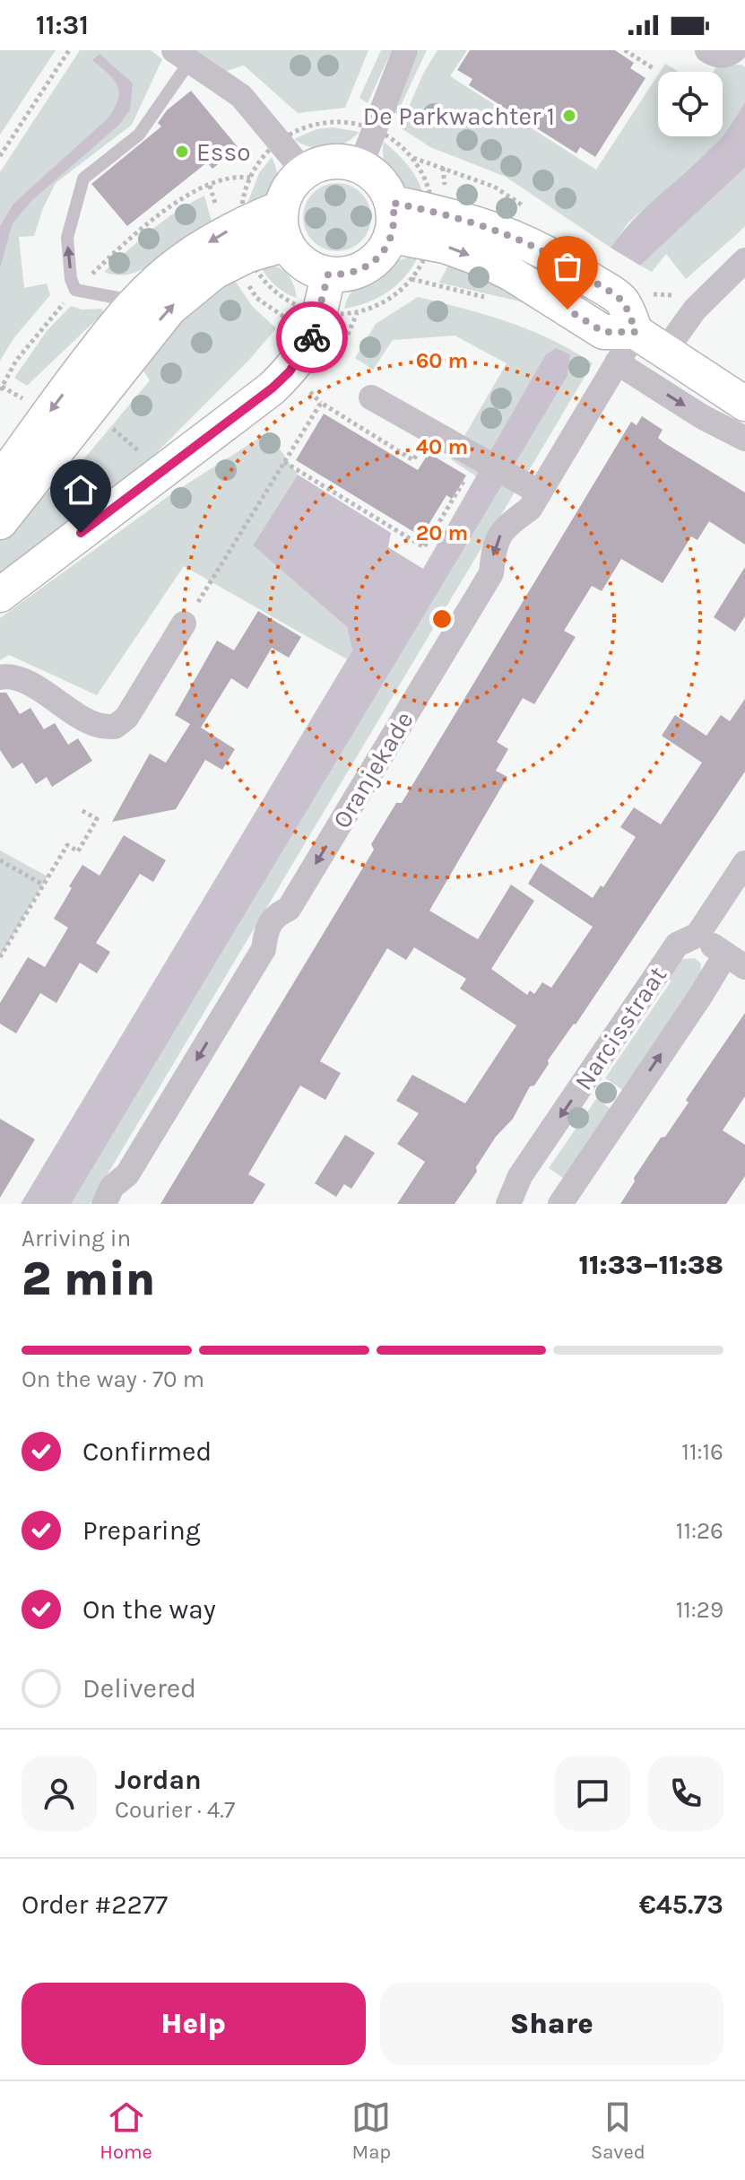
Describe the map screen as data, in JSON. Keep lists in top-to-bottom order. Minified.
{"streets":{"street":["Oranjekade","Narcisstraat"]},"one_way":["Oranjekade"],"places":["De Parkwachter 1","Esso"],"page":{"status":"11:31","heading":["2 min","Arriving in","11:33–11:38"],"panel":["Jordan","Courier · 4.7","Order #2277","€45.73"],"bar":"On the way · 70 m","list":[["Confirmed","11:16"],["Preparing","11:26"],["On the way","11:29"],"Delivered"],"buttons":["Help","Share"],"tabs":["Home","Map","Saved"]},"rings":["60 m","40 m","20 m"]}
